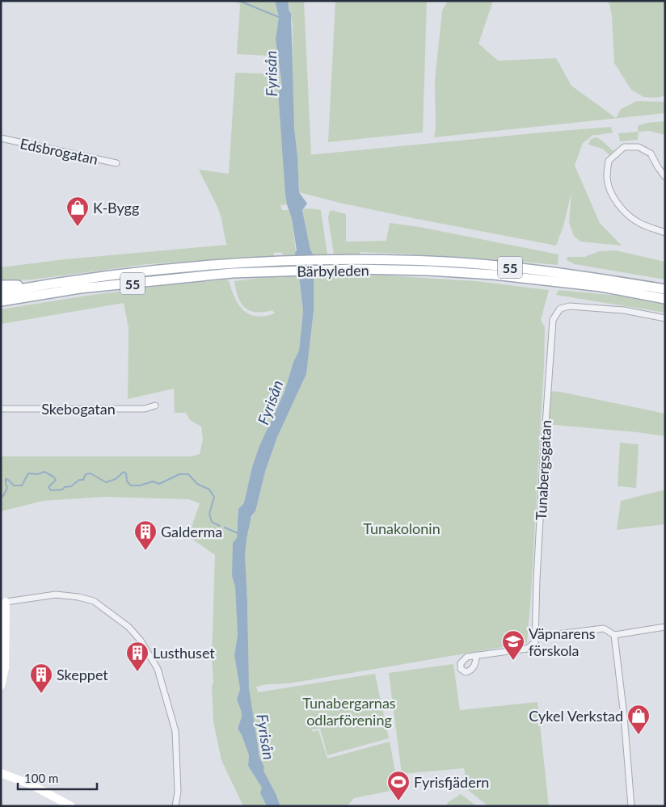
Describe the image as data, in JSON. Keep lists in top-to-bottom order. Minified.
{"streets":{"main road":["55","Bärbyleden"],"street":["Edsbrogatan","Skebogatan","Tunabergsgatan"]},"water":["Fyrisån"],"parks":["Tunakolonin","Tunabergarnas odlarförening"],"places":{"shop":["K-Bygg","Cykel Verkstad"],"building":["Galderma","Lusthuset","Skeppet"],"school or university":["Väpnarens förskola"],"sports":["Fyrisfjädern"]},"scale_bar":"100 m"}
